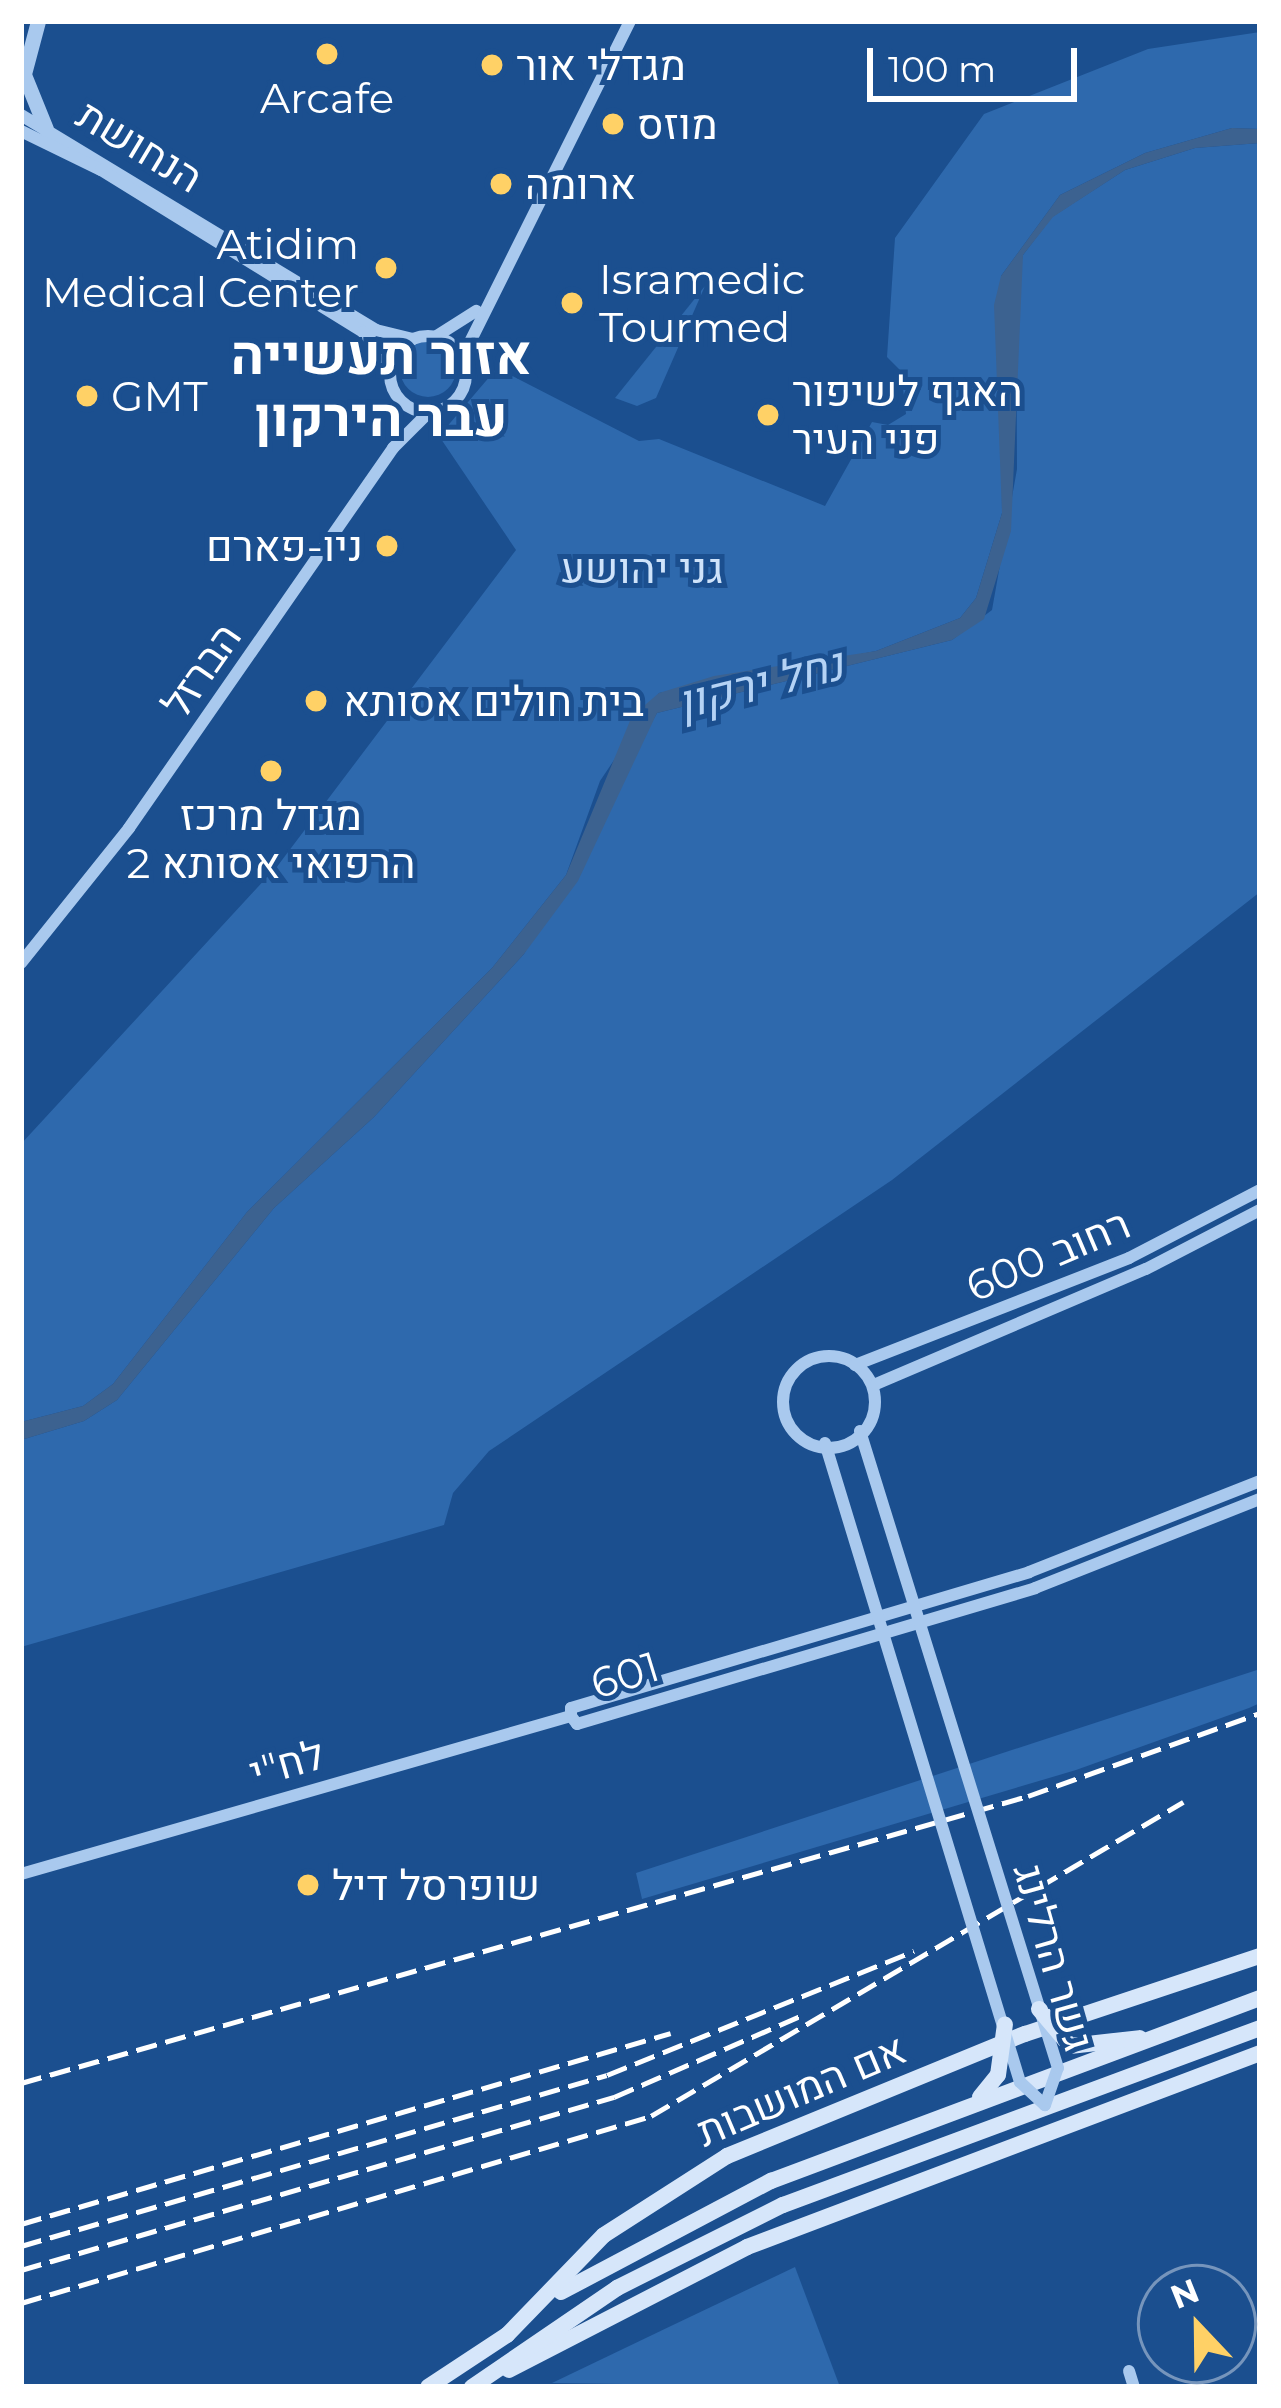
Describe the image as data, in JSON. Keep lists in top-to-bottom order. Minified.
{"streets":{"main road":["אם המושבות"],"street":["הנחושת","הברזל","רחוב 600","601","לח\"י","גשר הרלינג"]},"crossings":[["הנחושת","הברזל"],["רחוב 600","גשר הרלינג"],["601","לח\"י"]],"districts":["אזור תעשייה עבר הירקון"],"water":["נחל ירקון"],"parks":["גני יהושע"],"places":["Arcafe","מגדלי אור","מוזס","ארומה","Atidim Medical Center","Isramedic Tourmed","GMT","האגף לשיפור פני העיר","ניו-פארם","בית חולים אסותא","מגדל מרכז הרפואי אסותא 2","שופרסל דיל"],"scale_bar":"100 m","north":"top"}
